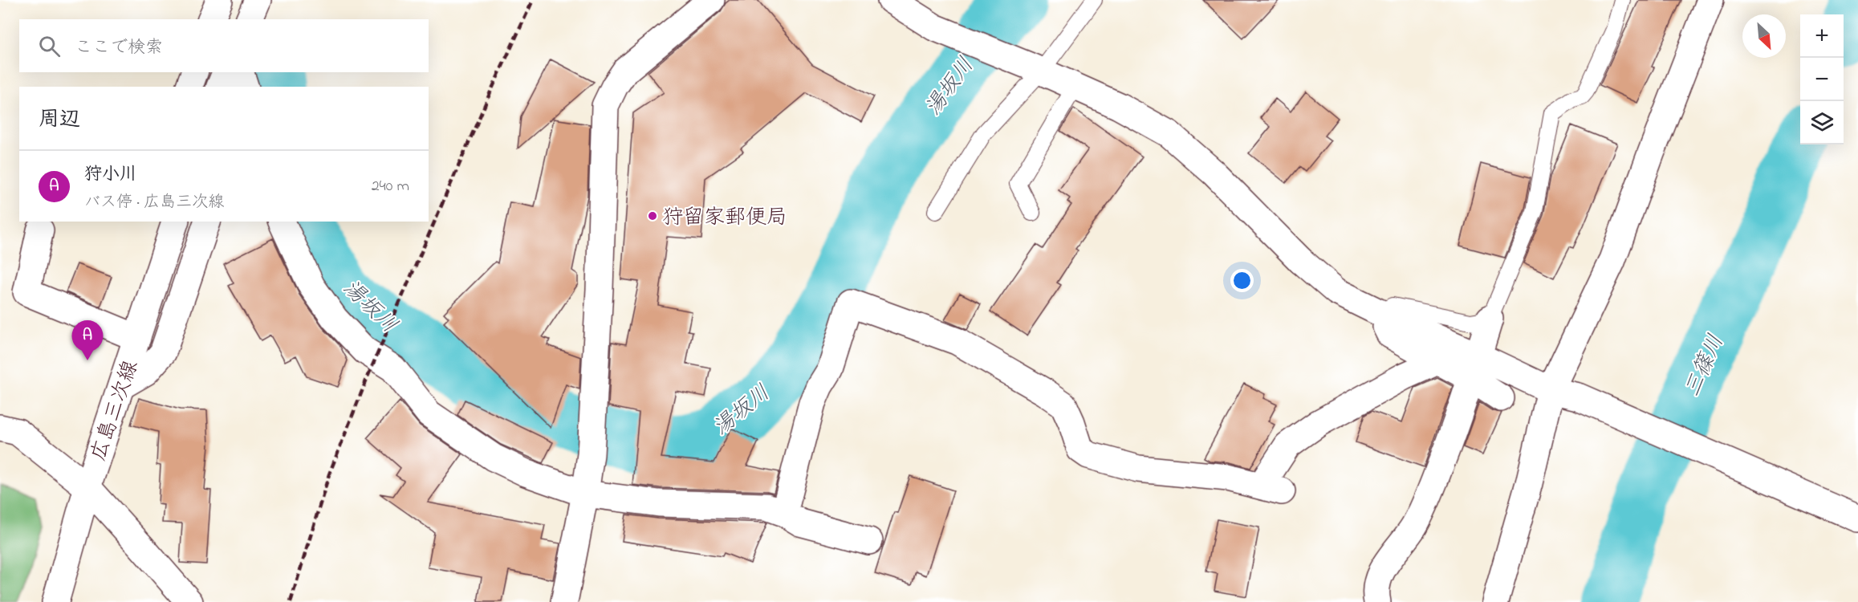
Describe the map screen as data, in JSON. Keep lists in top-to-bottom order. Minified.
{"streets":{"street":["広島三次線"]},"water":["湯坂川","三篠川"],"places":["狩留家郵便局"],"north":"bottom right","page":{"map_buttons":["+","−"],"search":"ここで検索","heading":"周辺","list":[{"mark":"A","name":"狩小川","note":"バス停 · 広島三次線","value":"240 m"}],"pins":"A"}}
